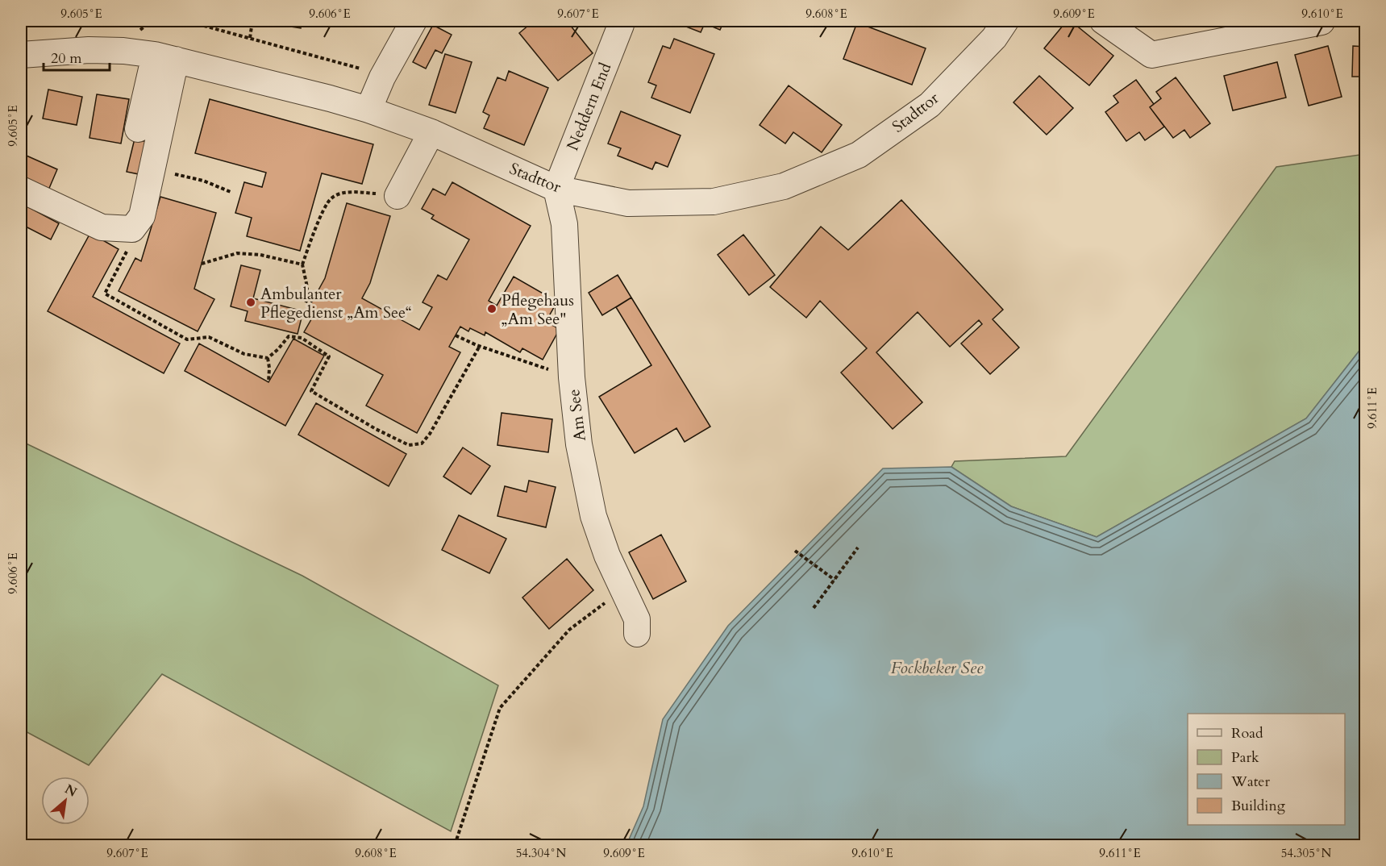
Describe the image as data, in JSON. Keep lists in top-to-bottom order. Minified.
{"streets":{"street":["Neddern End","Stadttor","Am See"]},"crossings":[["Neddern End","Stadttor"],["Neddern End","Am See"],["Stadttor","Am See"]],"water":["Fockbeker See"],"places":["Ambulanter Pflegedienst „Am See“","Pflegehaus „Am See\""],"legend":["Road","Park","Water","Building"],"scale_bar":"20 m","north":"top right","coordinates":["9.605°E","9.606°E","9.607°E","9.608°E","9.609°E","9.610°E","9.611°E","54.304°N","54.305°N"]}
